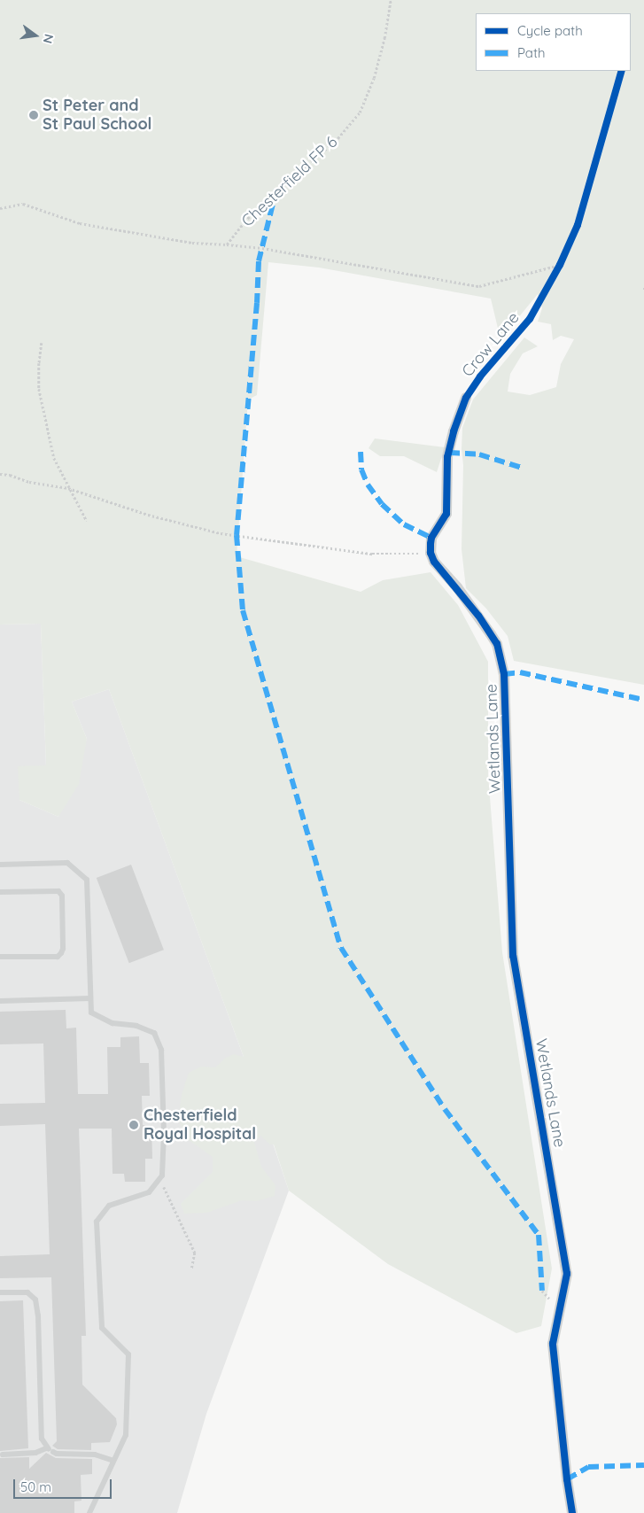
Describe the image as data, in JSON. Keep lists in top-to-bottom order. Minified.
{"streets":{"street":["Crow Lane","Wetlands Lane"],"path":["Chesterfield FP 6"]},"crossings":[["Crow Lane","Wetlands Lane"]],"places":["St Peter and St Paul School","Chesterfield Royal Hospital"],"legend":["Cycle path","Path"],"scale_bar":"50 m","north":"right"}
